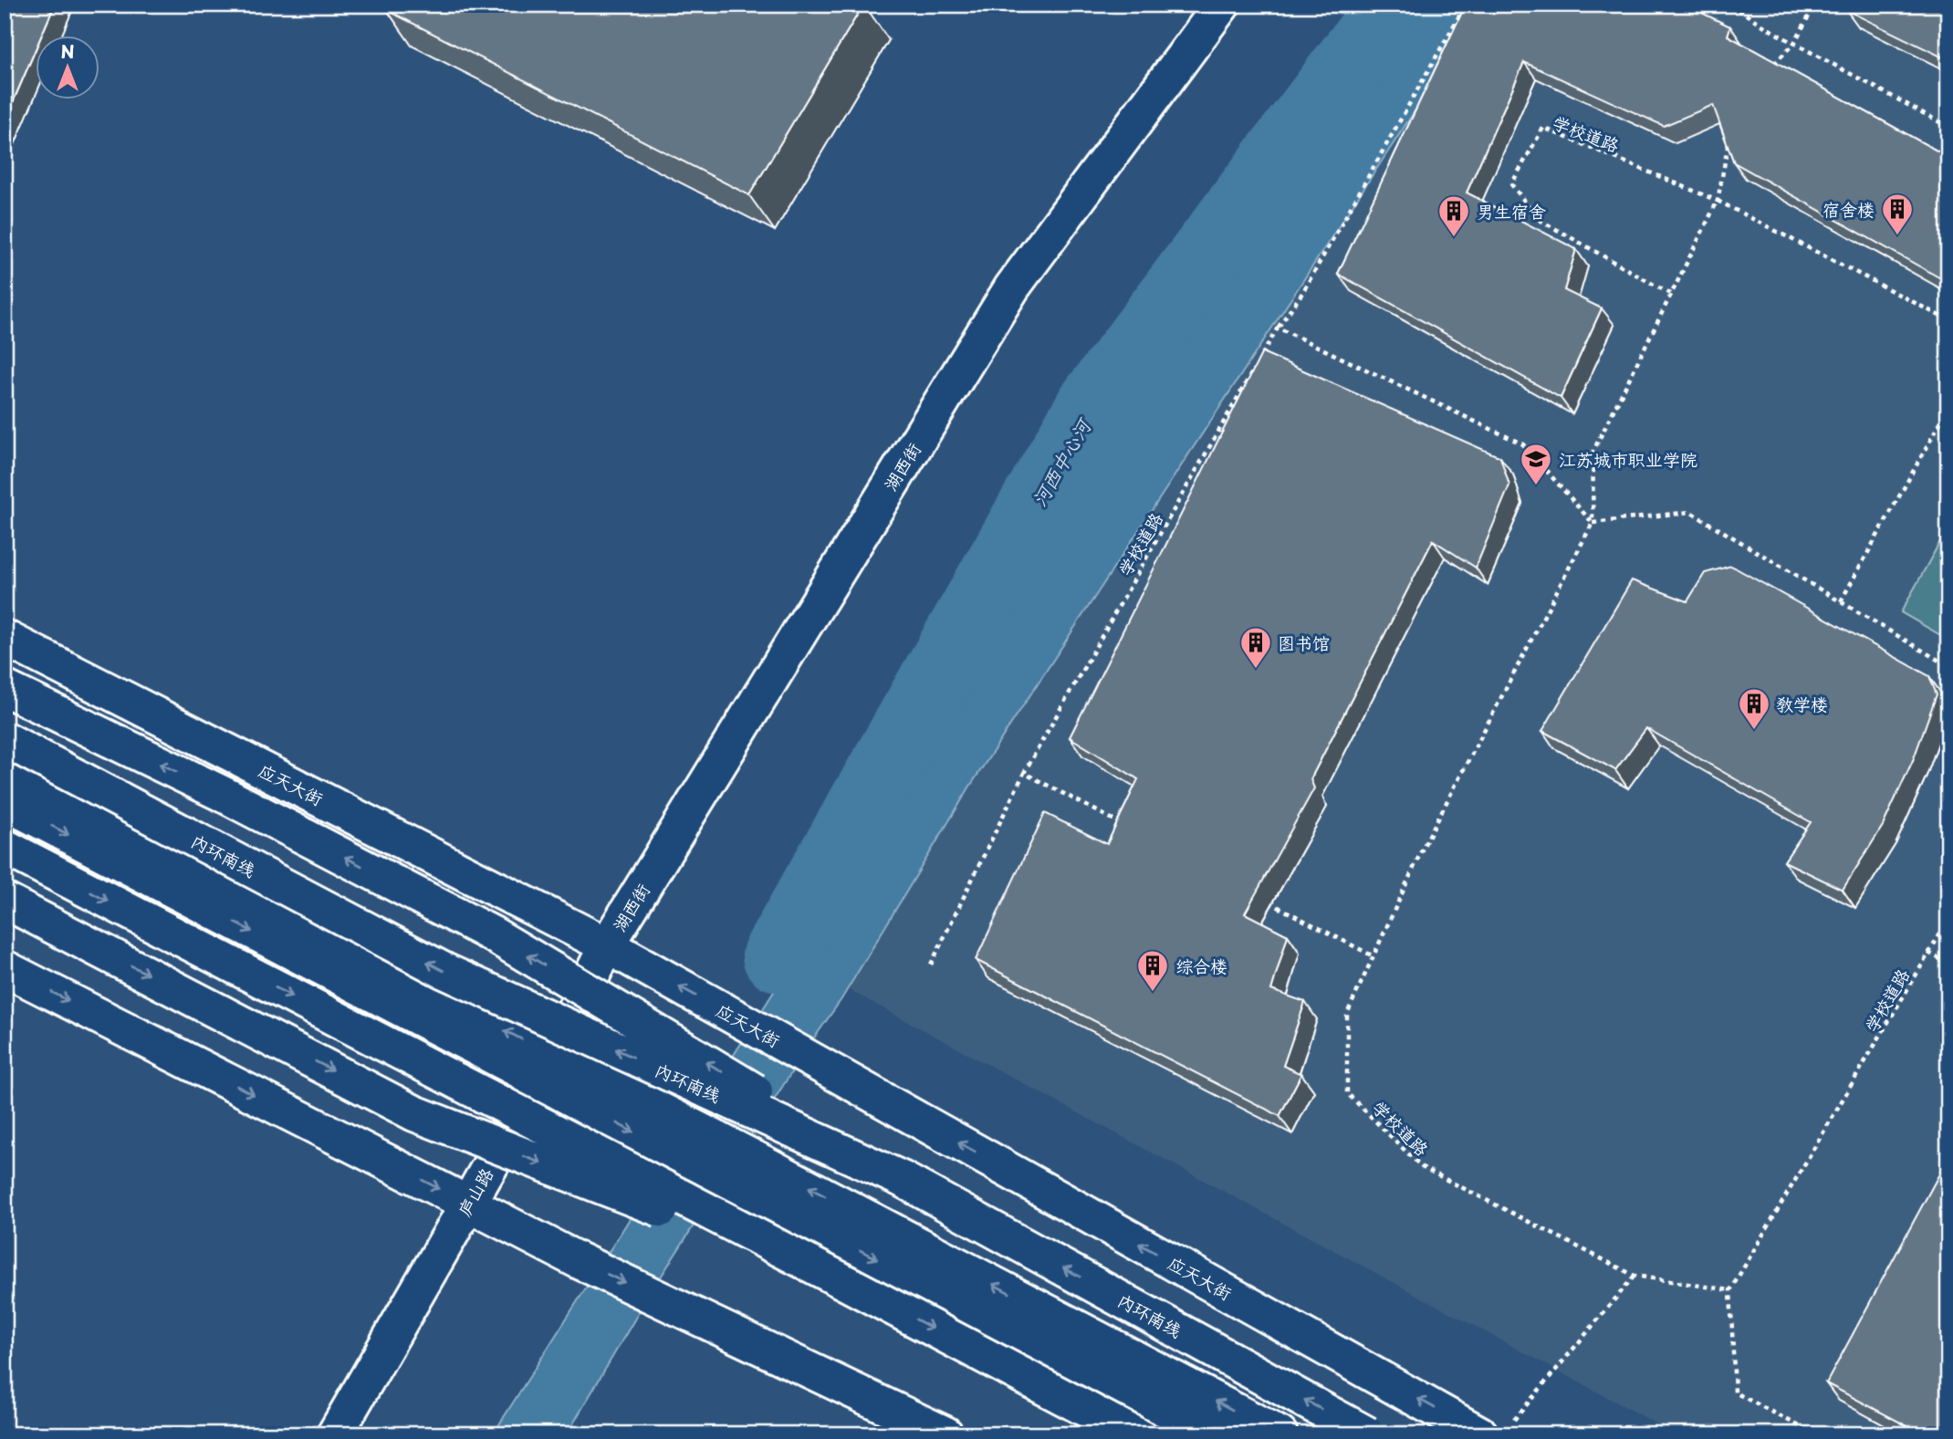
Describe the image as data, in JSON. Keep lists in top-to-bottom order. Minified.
{"streets":{"main road":["湖西街","应天大街","内环南线","庐山路"],"path":["学校道路"]},"crossings":[["湖西街","应天大街"],["湖西街","庐山路"],["应天大街","庐山路"]],"water":["河西中心河"],"places":{"building":["宿舍楼","男生宿舍","图书馆","教学楼","综合楼"],"school or university":["江苏城市职业学院"]},"north":"top"}
